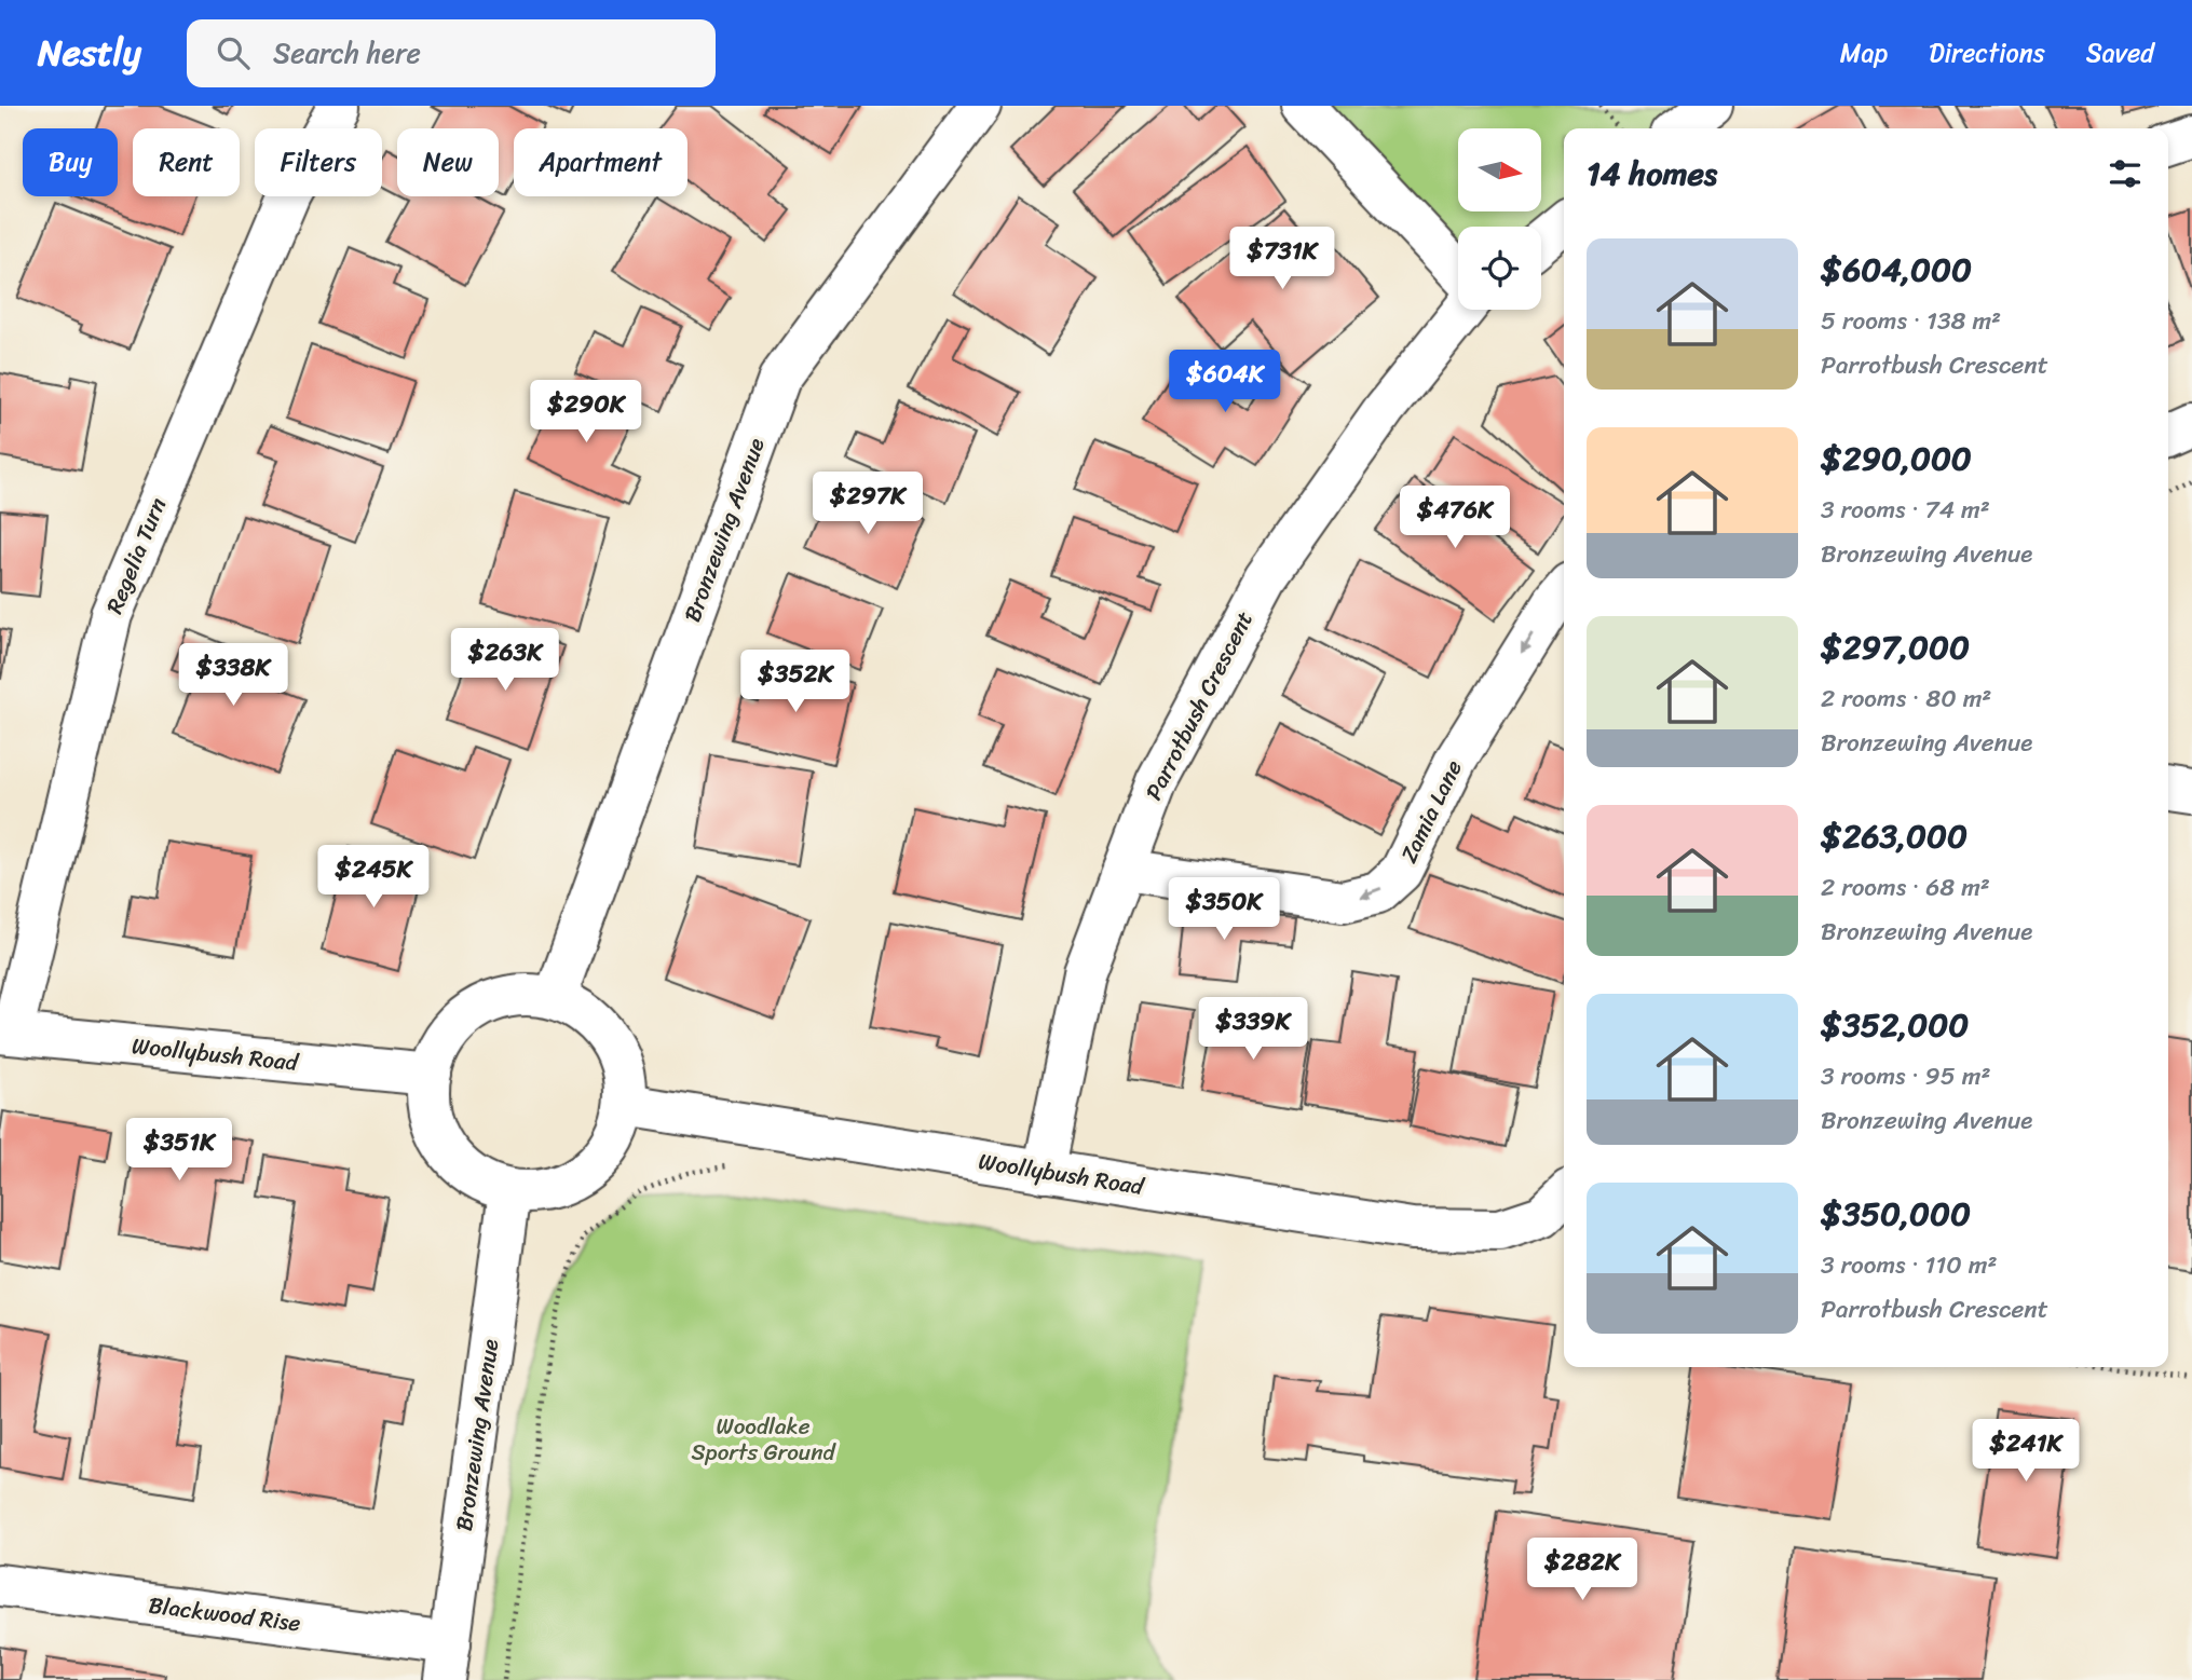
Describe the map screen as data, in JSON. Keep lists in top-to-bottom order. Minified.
{"streets":{"street":["Bronzewing Avenue","Regelia Turn","Parrotbush Crescent","Zamia Lane","Woollybush Road","Blackwood Rise"]},"crossings":[["Bronzewing Avenue","Woollybush Road"],["Bronzewing Avenue","Blackwood Rise"],["Regelia Turn","Woollybush Road"],["Parrotbush Crescent","Zamia Lane"],["Parrotbush Crescent","Woollybush Road"]],"one_way":["Zamia Lane"],"parks":["Woodlake Sports Ground"],"north":"right","page":{"header":"Nestly","search":"Search here","nav":["Map","Directions","Saved"],"chip":["Buy","Rent","Filters","New","Apartment"],"heading":"14 homes","list":[{"name":"$604,000","note":"5 rooms · 138 m² · Parrotbush Crescent"},{"name":"$290,000","note":"3 rooms · 74 m² · Bronzewing Avenue"},{"name":"$297,000","note":"2 rooms · 80 m² · Bronzewing Avenue"},{"name":"$263,000","note":"2 rooms · 68 m² · Bronzewing Avenue"},{"name":"$352,000","note":"3 rooms · 95 m² · Bronzewing Avenue"},{"name":"$350,000","note":"3 rooms · 110 m² · Parrotbush Crescent"}],"price":["$731K","$604K","$290K","$297K","$476K","$263K","$338K","$352K","$245K","$350K","$339K","$351K","$241K","$282K"]}}
